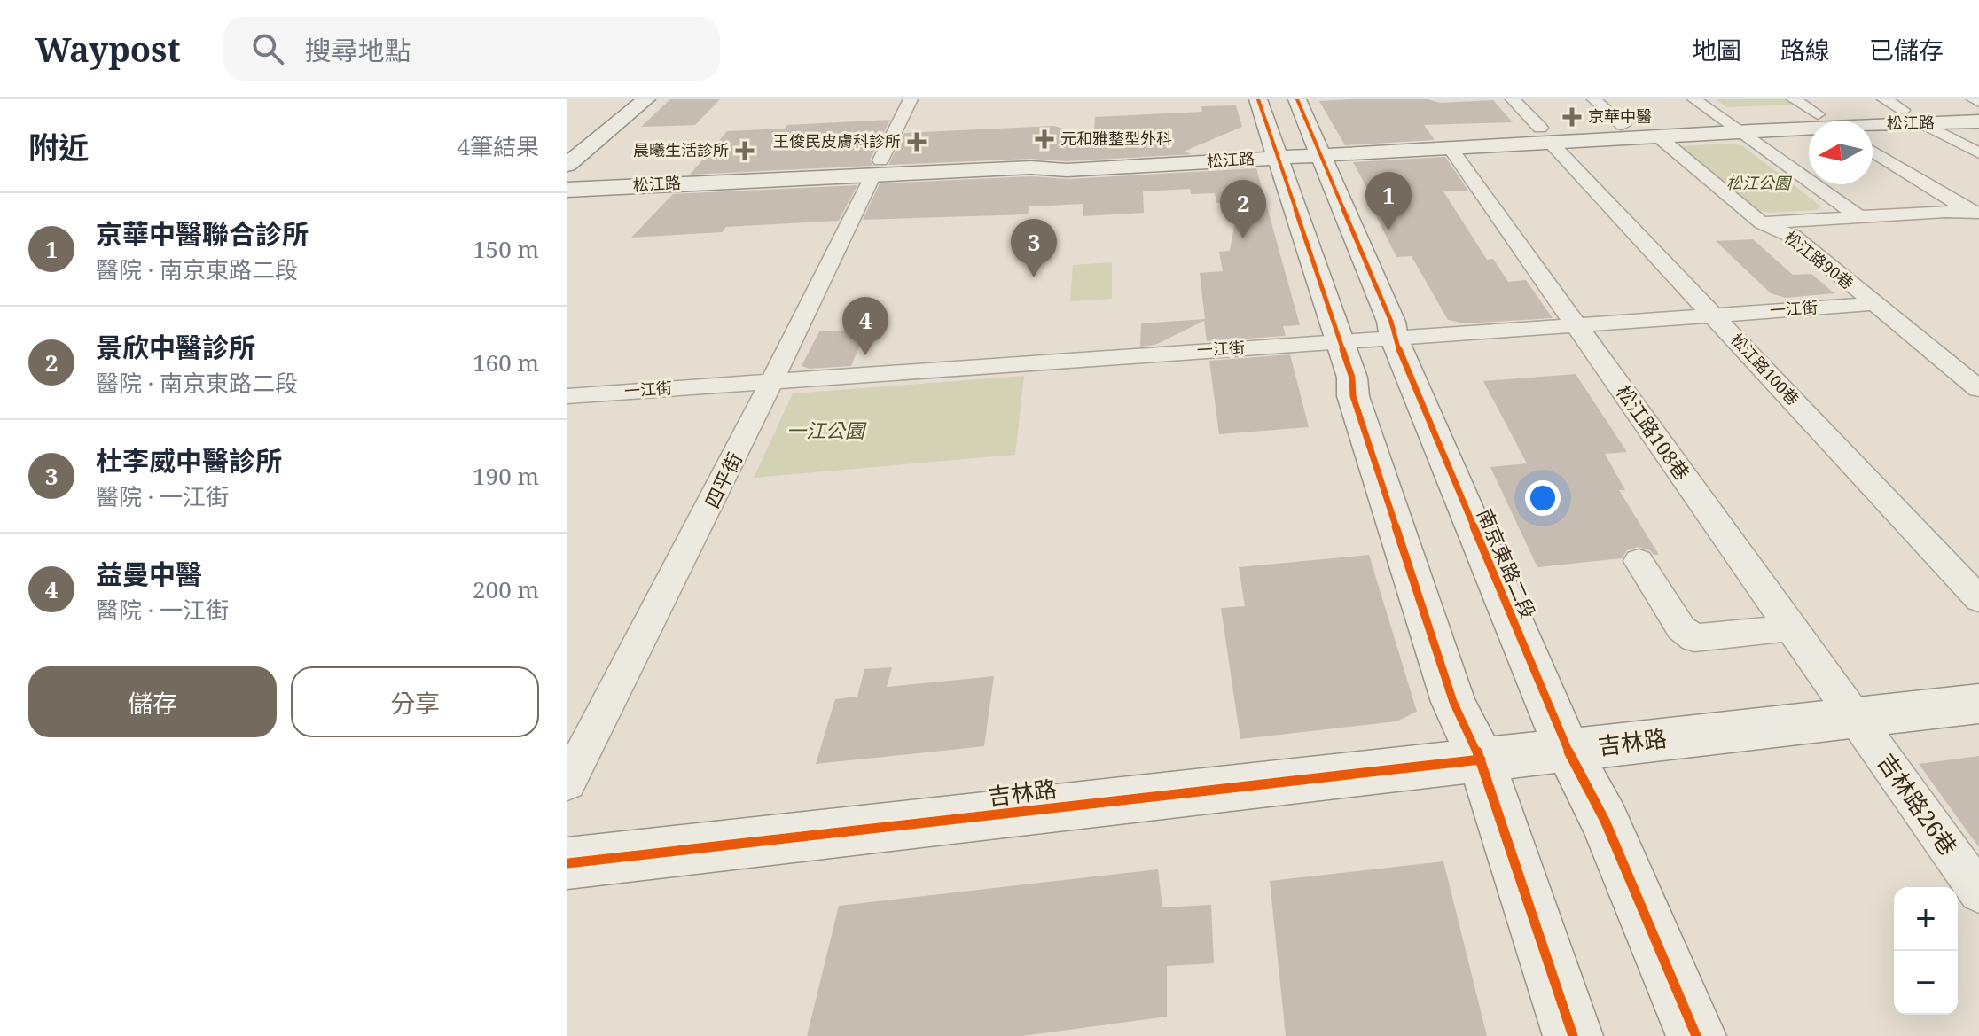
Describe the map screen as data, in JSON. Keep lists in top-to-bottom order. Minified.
{"streets":{"main road":["松江路","南京東路二段","吉林路"],"street":["松江路90巷","一江街","松江路100巷","松江路108巷","四平街","吉林路26巷"]},"crossings":[["松江路","松江路90巷"],["松江路","松江路100巷"],["松江路","松江路108巷"],["松江路","四平街"],["松江路","南京東路二段"],["松江路90巷","一江街"],["一江街","松江路100巷"],["一江街","松江路108巷"],["一江街","四平街"],["一江街","南京東路二段"],["松江路108巷","吉林路"],["松江路108巷","吉林路26巷"],["南京東路二段","吉林路"],["吉林路","吉林路26巷"]],"parks":["松江公園","一江公園"],"places":{"health":["京華中醫","元和雅整型外科","王俊民皮膚科診所","晨曦生活診所"]},"north":"left","page":{"header":"Waypost","search":"搜尋地點","nav":["地圖","路線","已儲存"],"heading":["附近","4筆結果"],"pins":["1","2","3","4"],"list":[{"mark":"1","name":"京華中醫聯合診所","note":"醫院 · 南京東路二段","value":"150 m"},{"mark":"2","name":"景欣中醫診所","note":"醫院 · 南京東路二段","value":"160 m"},{"mark":"3","name":"杜李威中醫診所","note":"醫院 · 一江街","value":"190 m"},{"mark":"4","name":"益曼中醫","note":"醫院 · 一江街","value":"200 m"}],"buttons":["儲存","分享"],"map_buttons":["+","−"]}}
